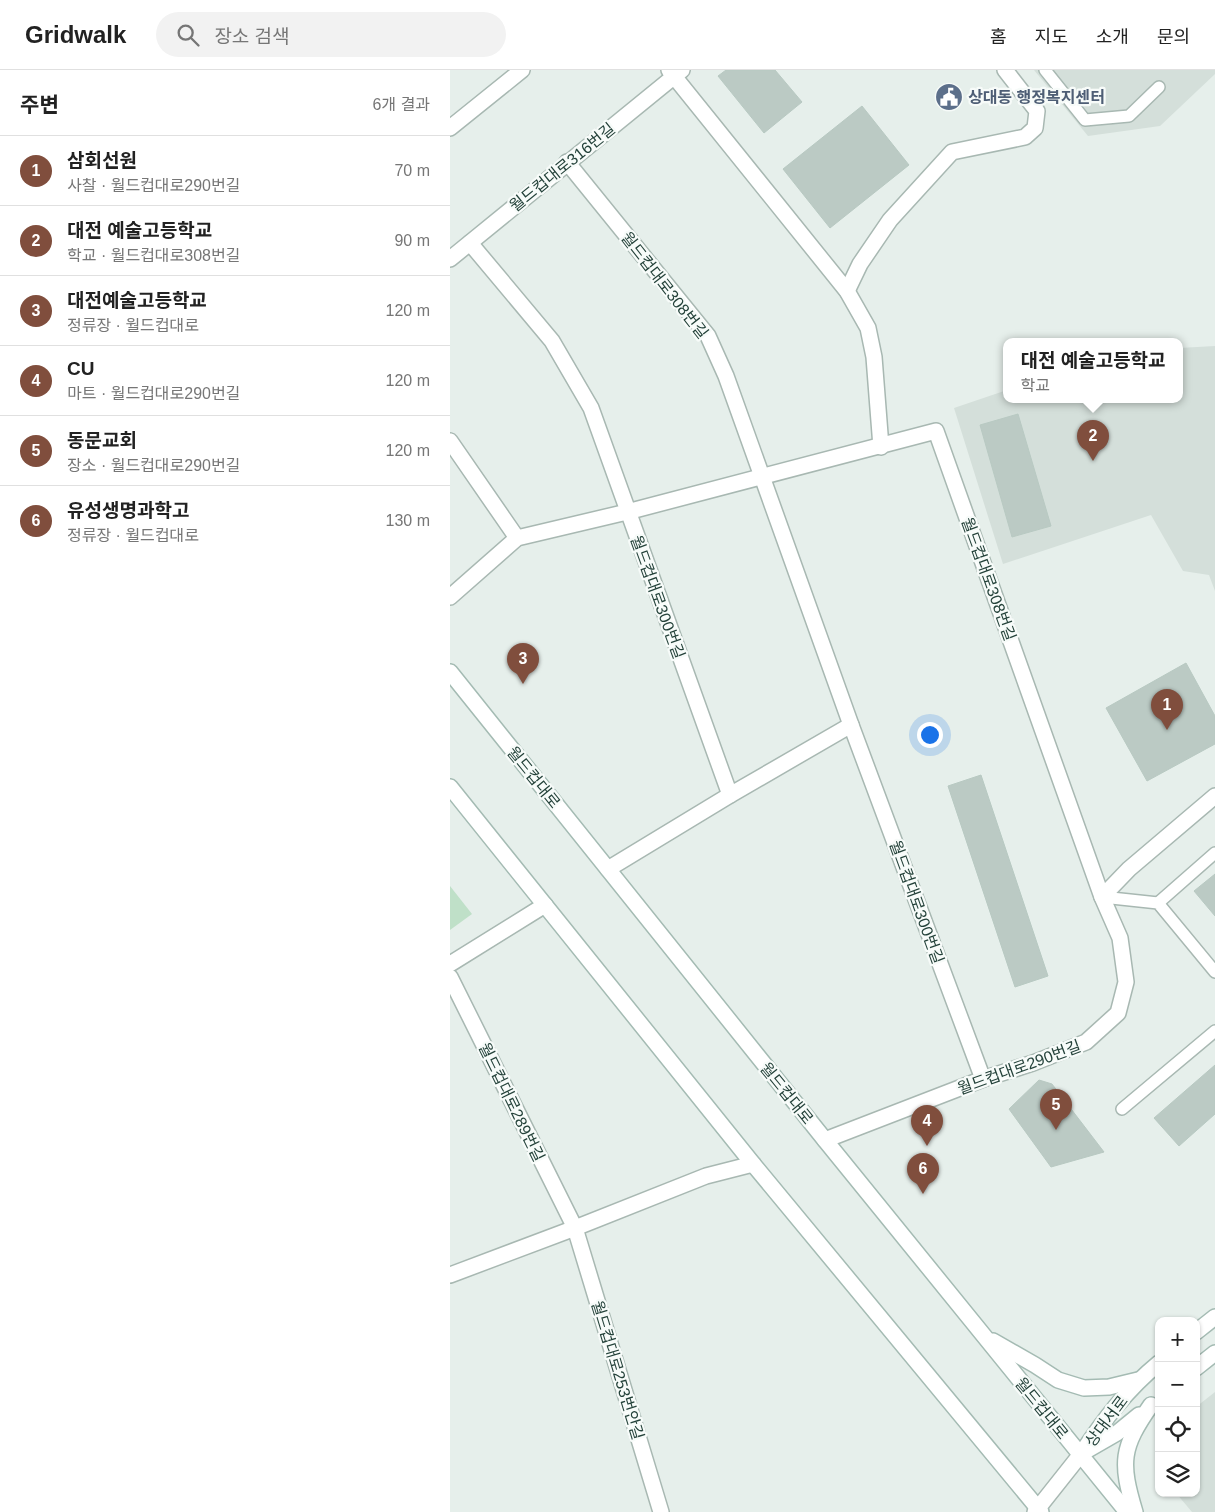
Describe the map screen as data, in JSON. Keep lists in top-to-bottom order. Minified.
{"streets":{"street":["월드컵대로316번길","월드컵대로308번길","월드컵대로300번길","월드컵대로","월드컵대로290번길","월드컵대로289번길","월드컵대로253번안길","상대서로"]},"crossings":[["월드컵대로316번길","월드컵대로308번길"],["월드컵대로308번길","월드컵대로300번길"],["월드컵대로308번길","월드컵대로290번길"],["월드컵대로300번길","월드컵대로290번길"],["월드컵대로","월드컵대로290번길"],["월드컵대로","상대서로"],["월드컵대로289번길","월드컵대로253번안길"]],"places":{"public building":["상대동 행정복지센터"]},"page":{"header":"Gridwalk","search":"장소 검색","nav":["홈","지도","소개","문의"],"heading":["주변","6개 결과"],"list":[{"mark":"1","name":"삼회선원","note":"사찰 · 월드컵대로290번길","value":"70 m"},{"mark":"2","name":"대전 예술고등학교","note":"학교 · 월드컵대로308번길","value":"90 m"},{"mark":"3","name":"대전예술고등학교","note":"정류장 · 월드컵대로","value":"120 m"},{"mark":"4","name":"CU","note":"마트 · 월드컵대로290번길","value":"120 m"},{"mark":"5","name":"동문교회","note":"장소 · 월드컵대로290번길","value":"120 m"},{"mark":"6","name":"유성생명과학고","note":"정류장 · 월드컵대로","value":"130 m"}],"popup":["대전 예술고등학교","학교"],"pins":["2","3","1","5","4","6"],"map_buttons":["+","−"]}}
